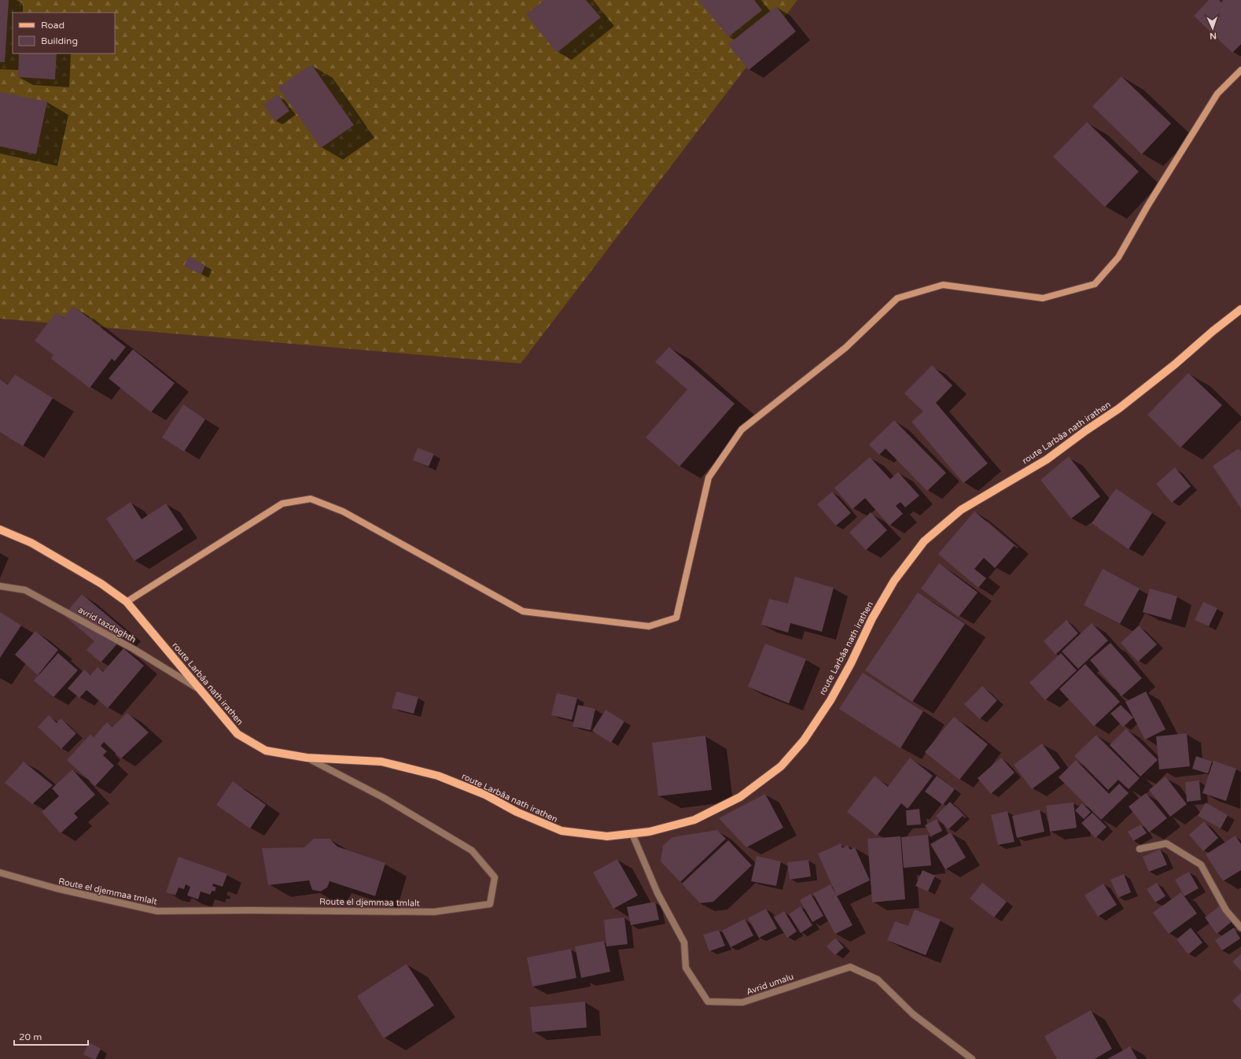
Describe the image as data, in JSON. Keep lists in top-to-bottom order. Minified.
{"streets":{"main road":["route Larbâa nath irathen"],"street":["avrid tazdaghth","Route el djemmaa tmlalt","Avrid umalu"]},"crossings":[["route Larbâa nath irathen","avrid tazdaghth"],["route Larbâa nath irathen","Route el djemmaa tmlalt"],["route Larbâa nath irathen","Avrid umalu"]],"legend":["Road","Building"],"scale_bar":"20 m","north":"bottom"}
